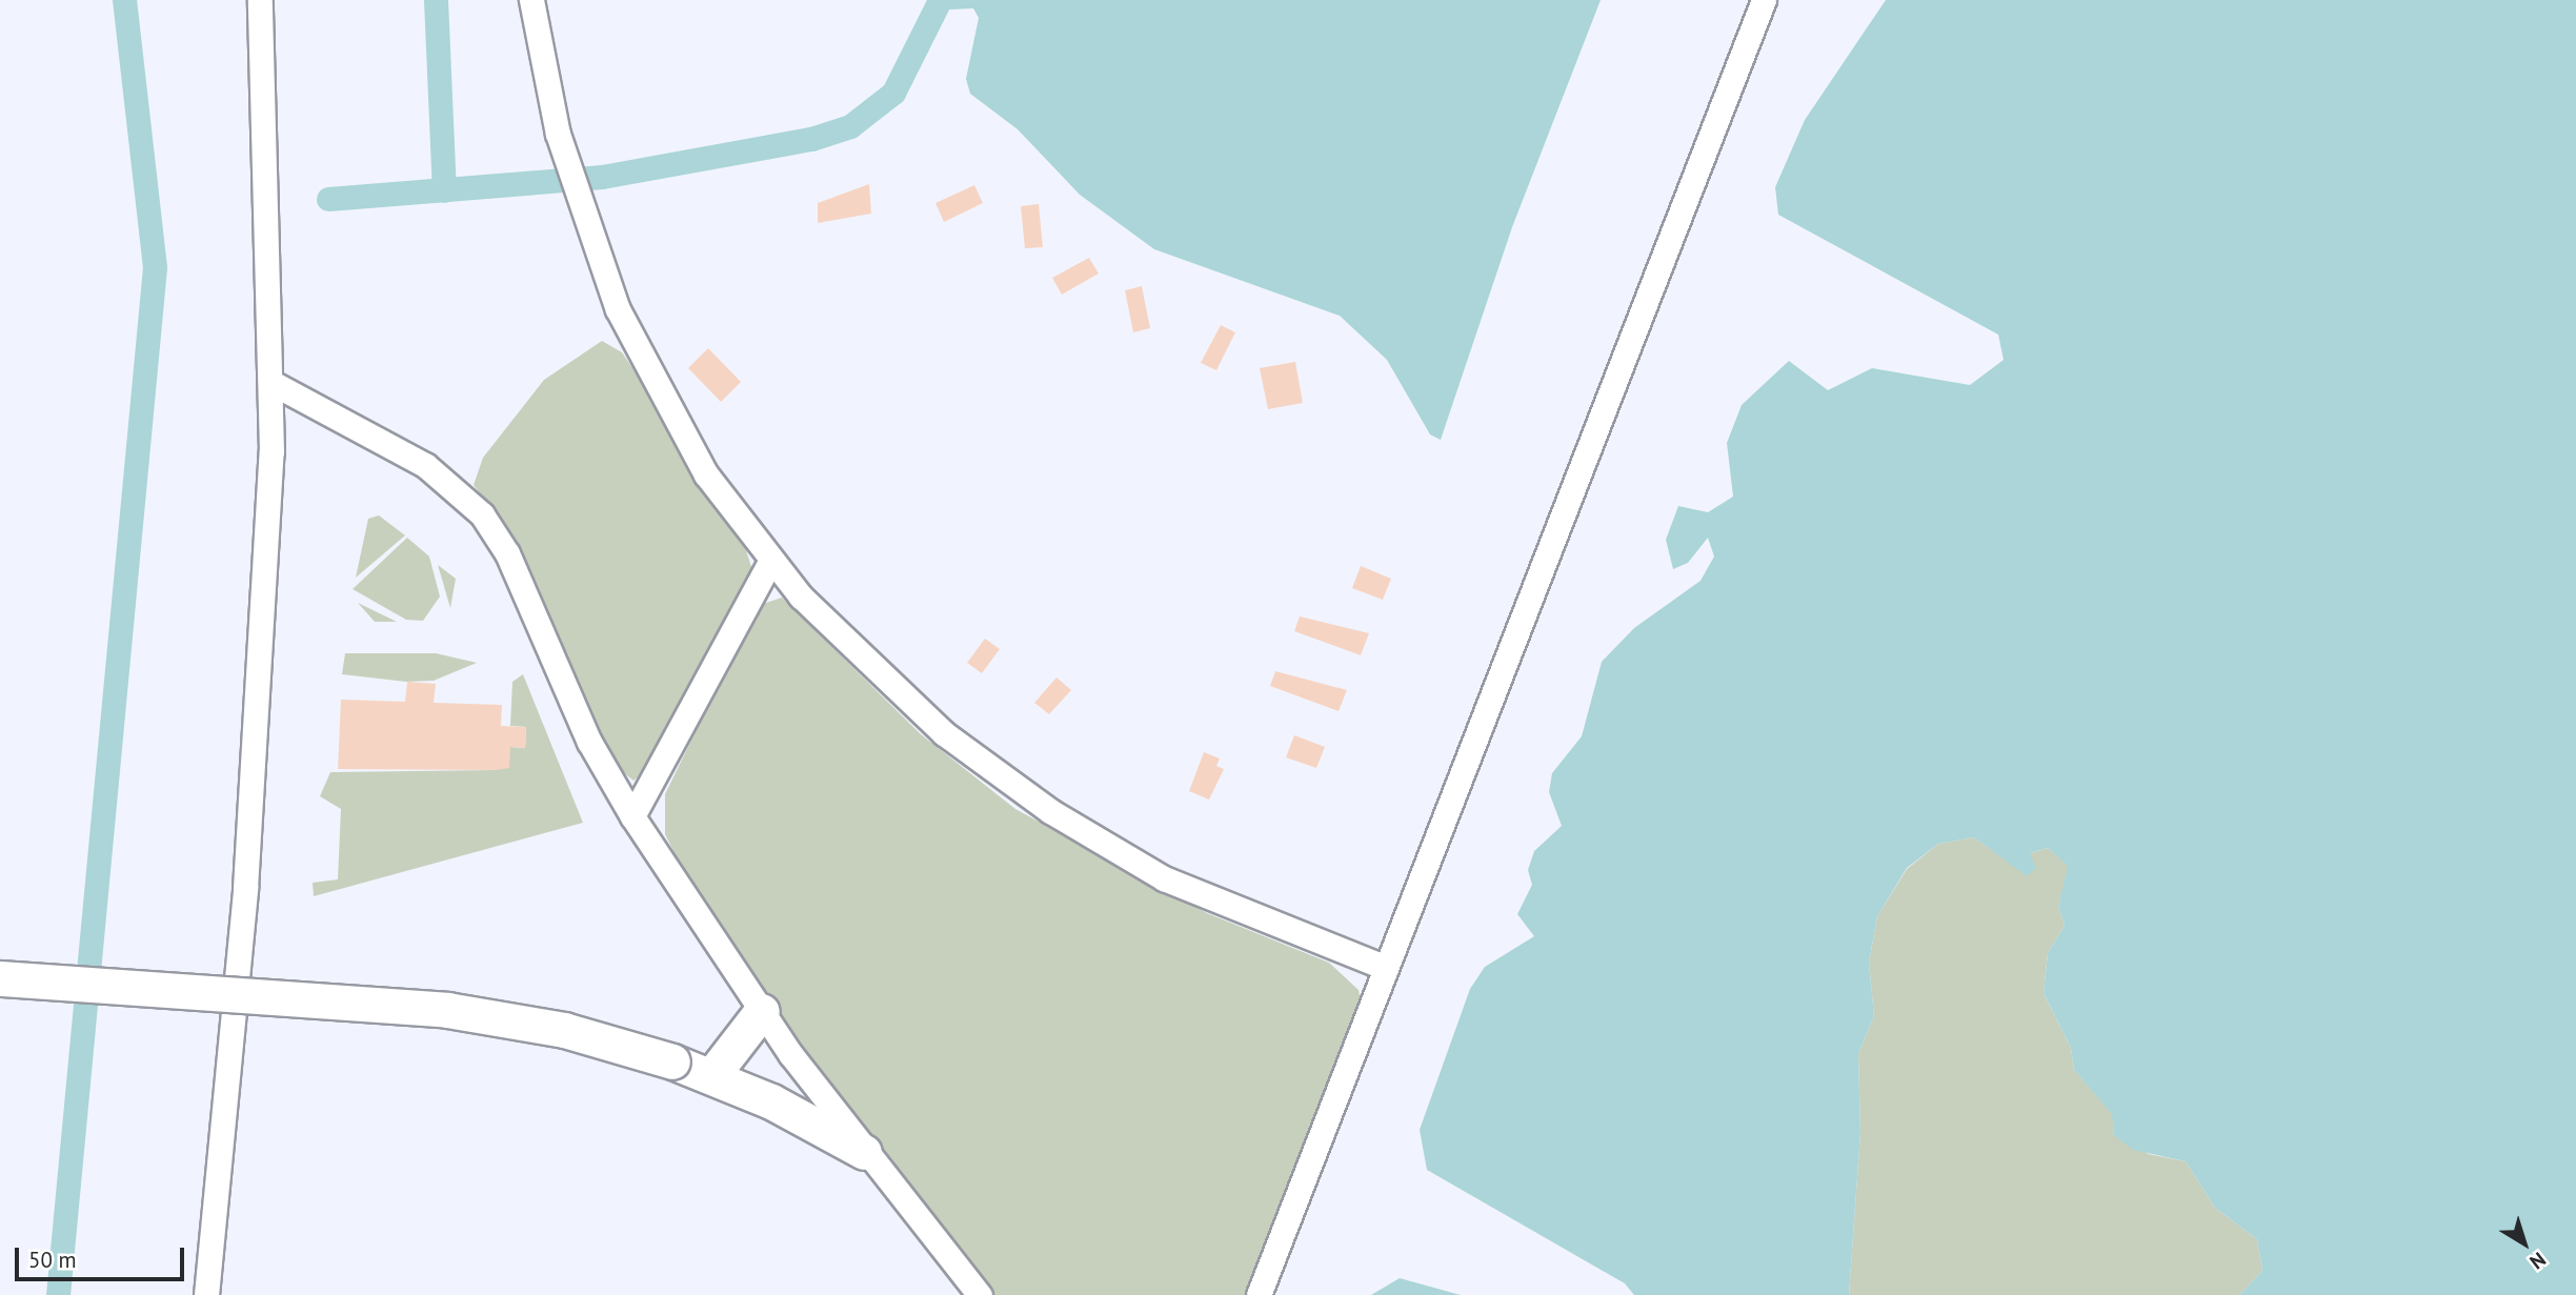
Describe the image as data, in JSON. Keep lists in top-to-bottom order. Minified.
{"scale_bar":"50 m","north":"bottom right"}
